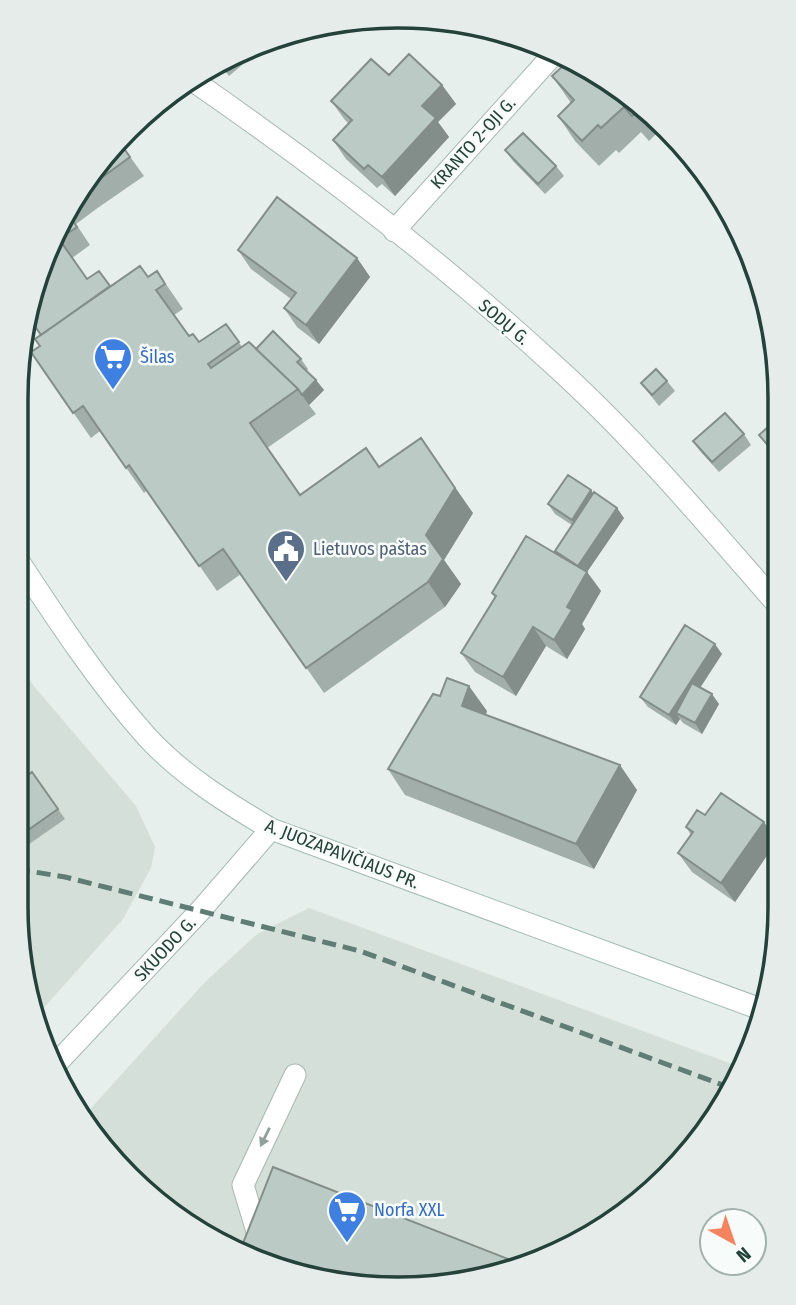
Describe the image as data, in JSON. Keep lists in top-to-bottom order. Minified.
{"streets":{"street":["KRANTO 2-OJI G.","SODŲ G.","A. JUOZAPAVIČIAUS PR.","SKUODO G."]},"crossings":[["KRANTO 2-OJI G.","SODŲ G."],["A. JUOZAPAVIČIAUS PR.","SKUODO G."]],"places":{"supermarket":["Šilas","Norfa XXL"],"public building":["Lietuvos paštas"]},"north":"bottom right"}
